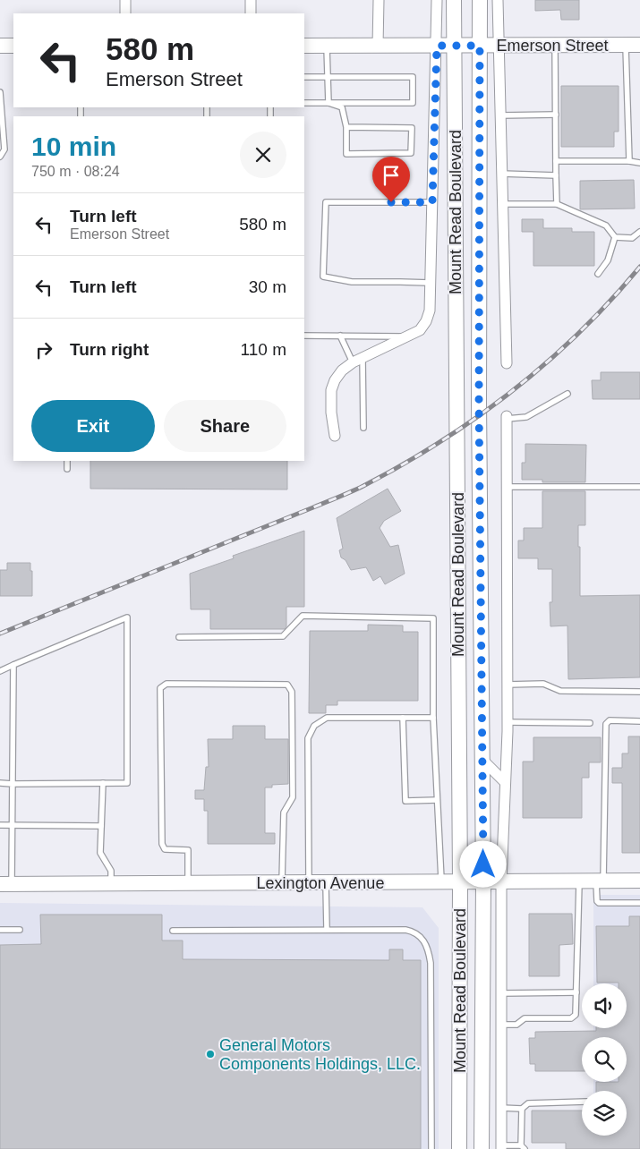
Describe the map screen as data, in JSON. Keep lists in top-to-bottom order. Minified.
{"streets":{"main road":["Emerson Street","Mount Read Boulevard","Lexington Avenue"]},"crossings":[["Emerson Street","Mount Read Boulevard"],["Mount Read Boulevard","Lexington Avenue"]],"places":["General Motors Components Holdings, LLC."],"page":{"turn":["580 m","Emerson Street"],"heading":["10 min","750 m · 08:24"],"list":[{"name":"Turn left","note":"Emerson Street","value":"580 m"},{"name":"Turn left","value":"30 m"},{"name":"Turn right","value":"110 m"}],"buttons":["Exit","Share"]}}
